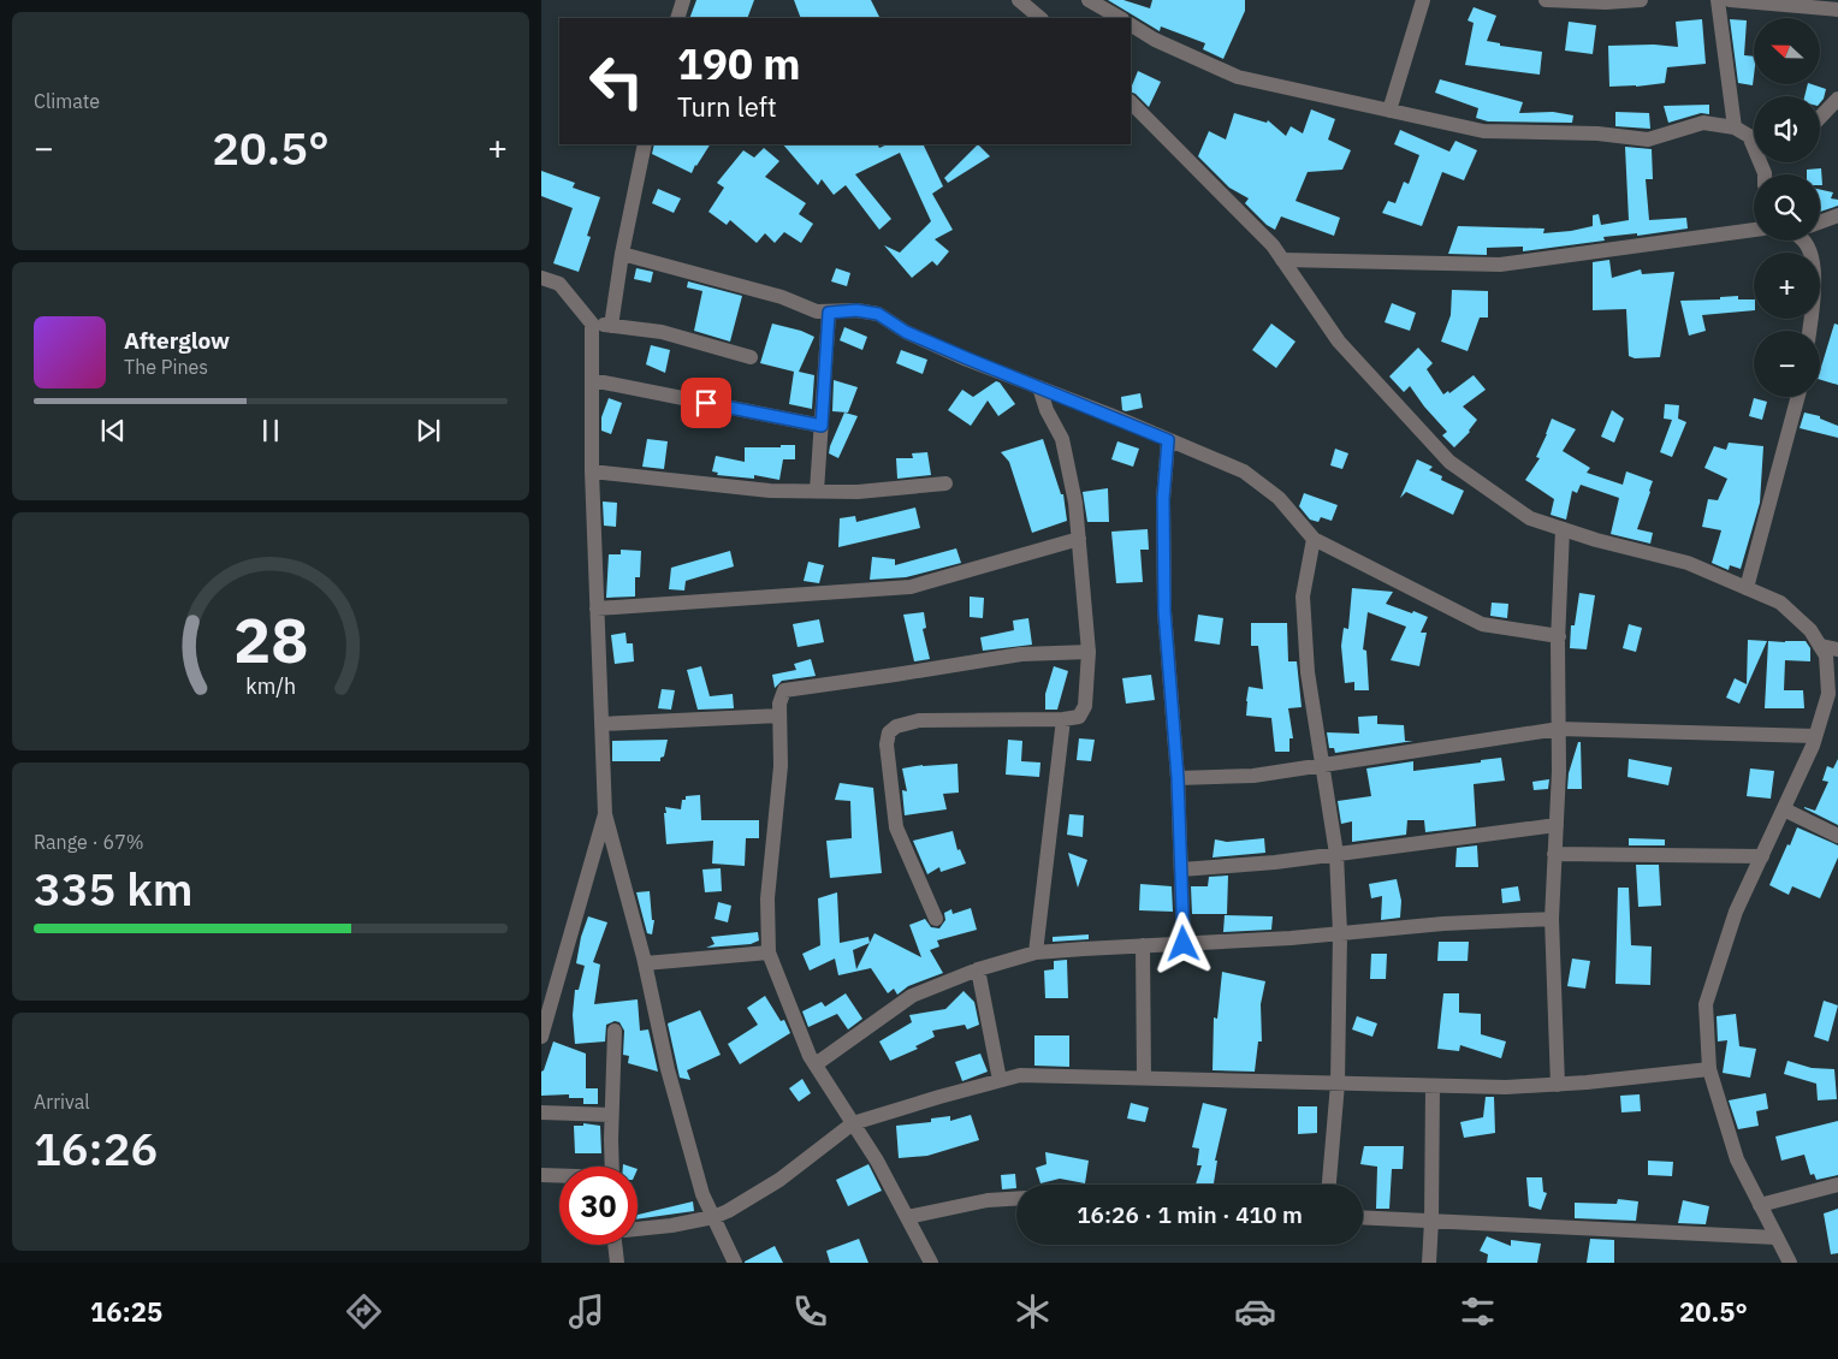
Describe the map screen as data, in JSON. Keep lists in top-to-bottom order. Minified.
{"north":"left","page":{"tile":["Climate",["Range · 67%","335 km"],["Arrival","16:26"]],"map_buttons":["+","−"],"turn":["190 m","Turn left"],"heat":["−","20.5°","+"],"song":["Afterglow","The Pines"],"limit":"30","trip":"16:26 · 1 min · 410 m","tabs":["16:25","20.5°"],"gauge":["28","km/h"]}}
